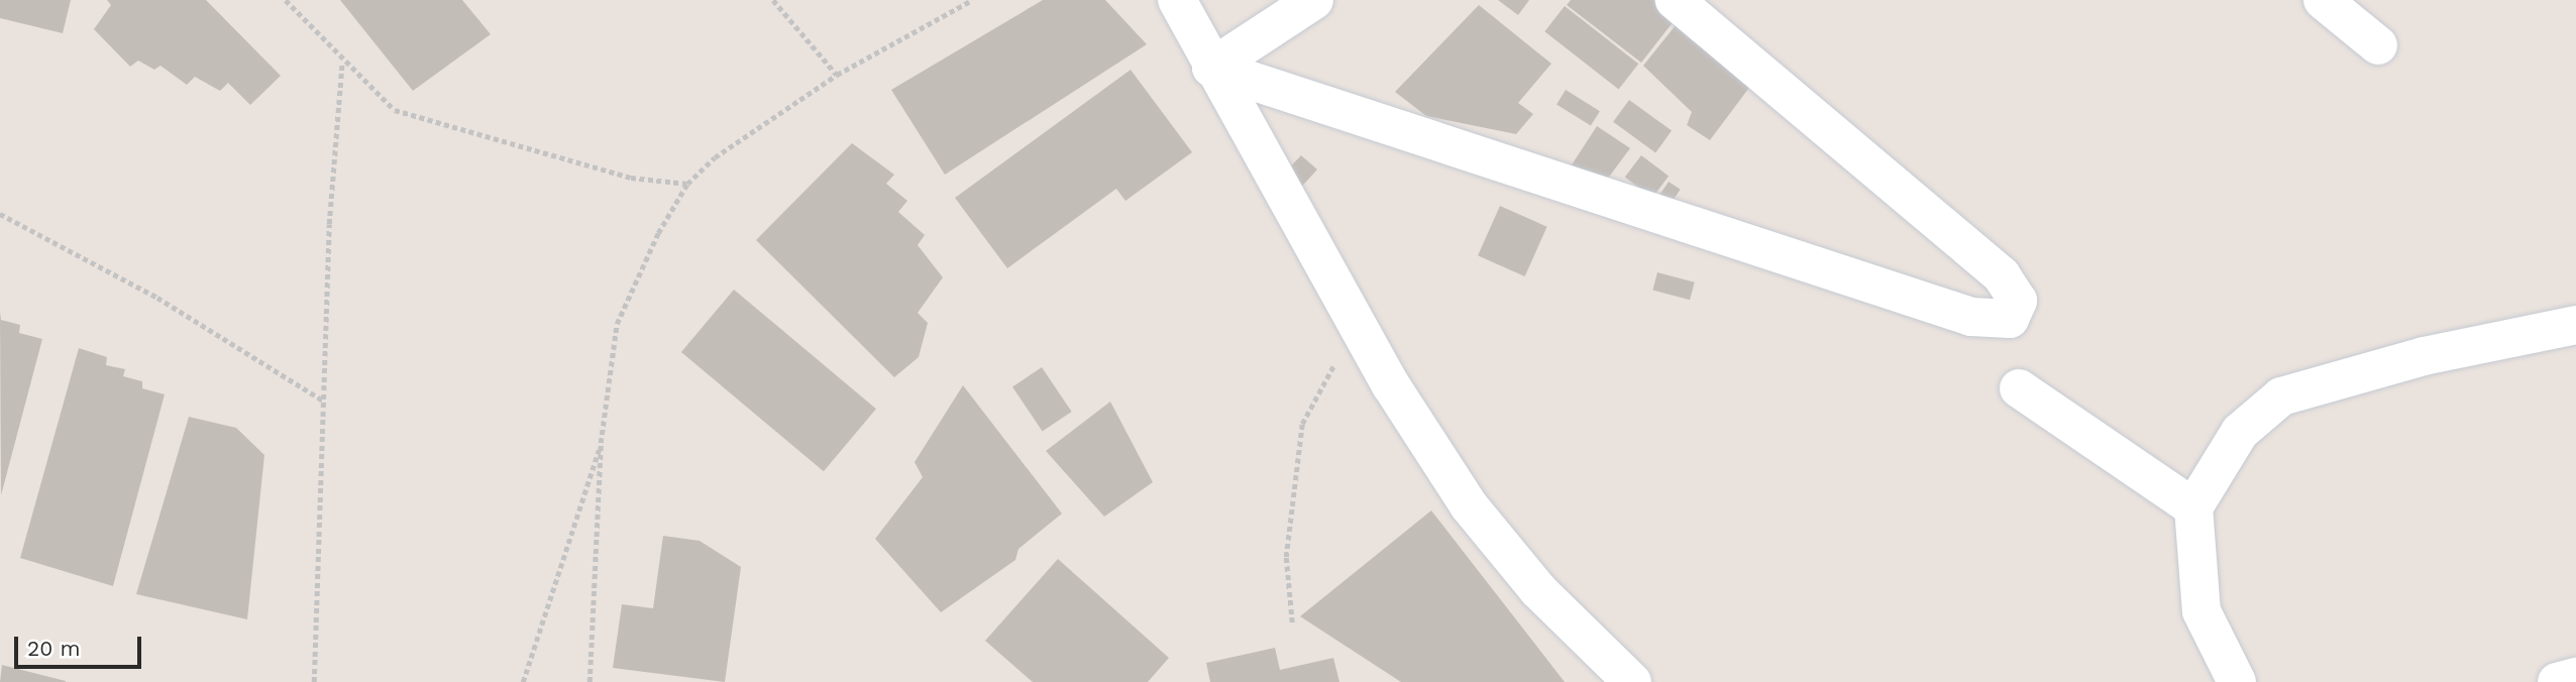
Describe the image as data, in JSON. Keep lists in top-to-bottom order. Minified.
{"scale_bar":"20 m"}
